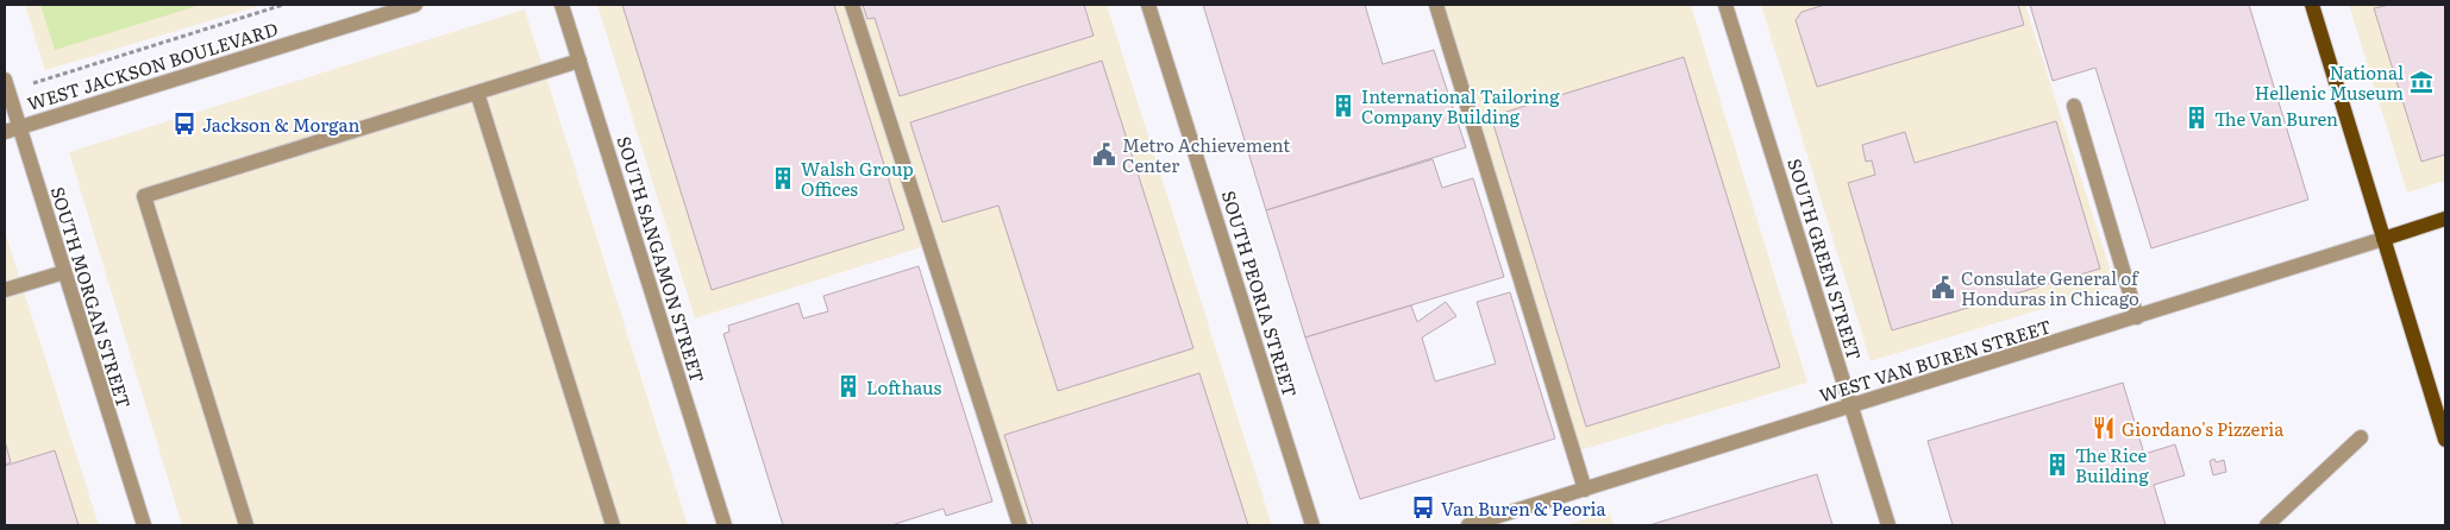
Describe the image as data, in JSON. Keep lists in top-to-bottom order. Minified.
{"streets":{"main road":["WEST VAN BUREN STREET"],"street":["WEST JACKSON BOULEVARD","SOUTH SANGAMON STREET","SOUTH GREEN STREET","SOUTH PEORIA STREET","SOUTH MORGAN STREET"]},"crossings":[["WEST JACKSON BOULEVARD","SOUTH MORGAN STREET"],["SOUTH GREEN STREET","WEST VAN BUREN STREET"]],"places":{"museum":["National Hellenic Museum"],"building":["International Tailoring Company Building","The Van Buren","Walsh Group Offices","Lofthaus","The Rice Building"],"bus stop":["Jackson & Morgan","Van Buren & Peoria"],"public building":["Metro Achievement Center","Consulate General of Honduras in Chicago"],"restaurant":["Giordano's Pizzeria"]}}
